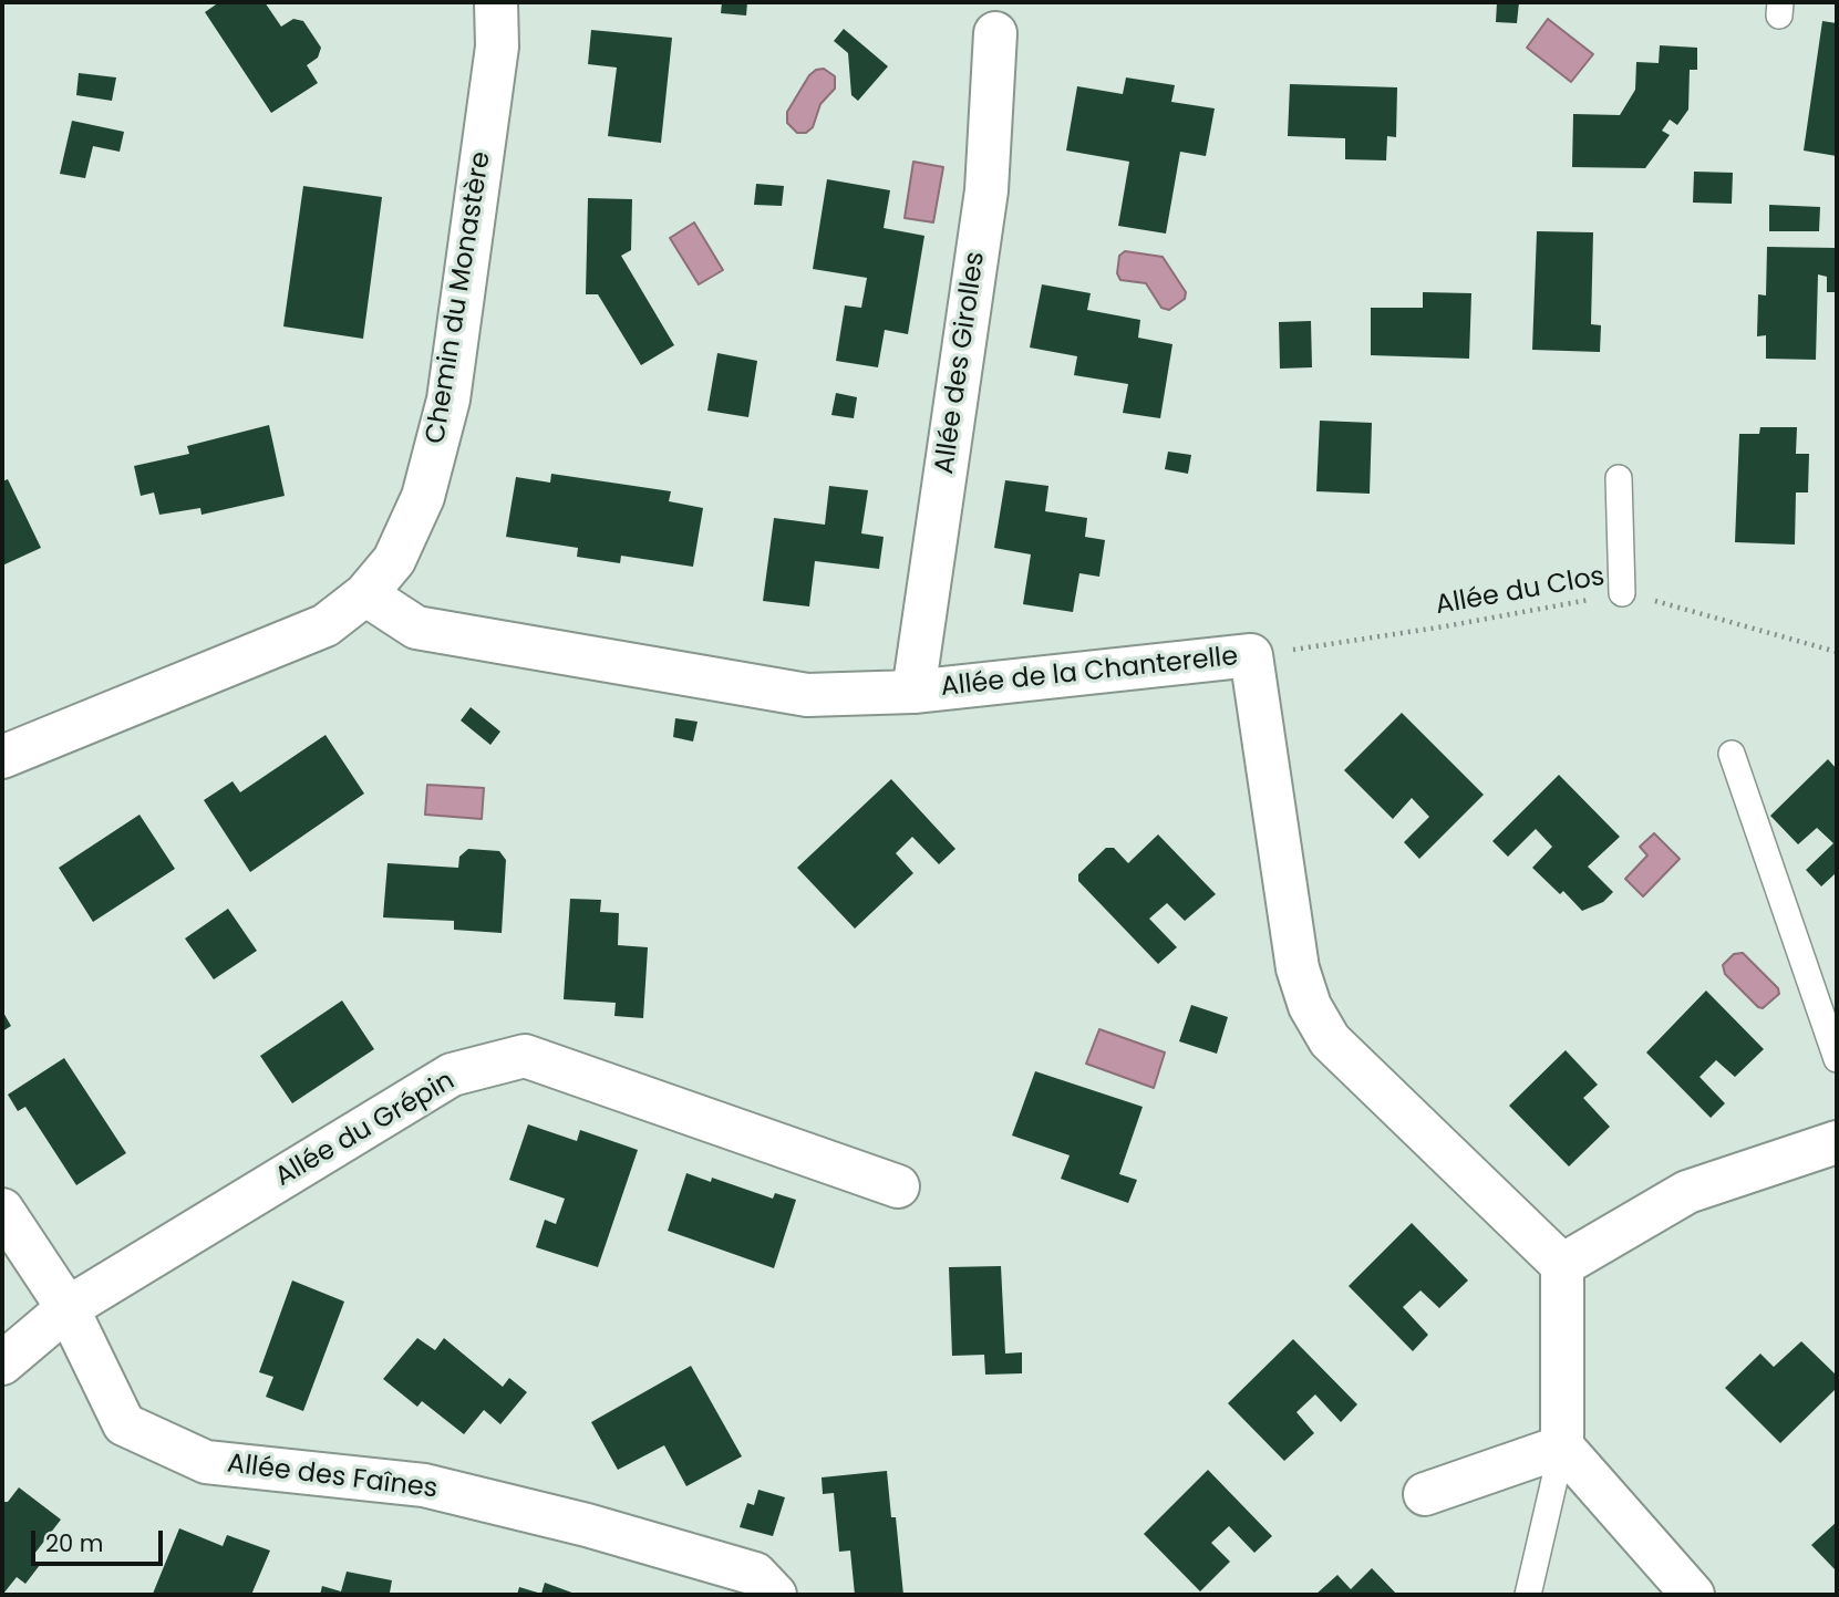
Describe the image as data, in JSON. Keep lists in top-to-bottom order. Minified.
{"streets":{"street":["Chemin du Monastère","Allée des Girolles","Allée de la Chanterelle","Allée du Grépin","Allée des Faînes"],"path":["Allée du Clos"]},"crossings":[["Chemin du Monastère","Allée de la Chanterelle"],["Allée des Girolles","Allée de la Chanterelle"],["Allée du Clos","Allée de la Chanterelle"],["Allée du Grépin","Allée des Faînes"]],"scale_bar":"20 m"}
